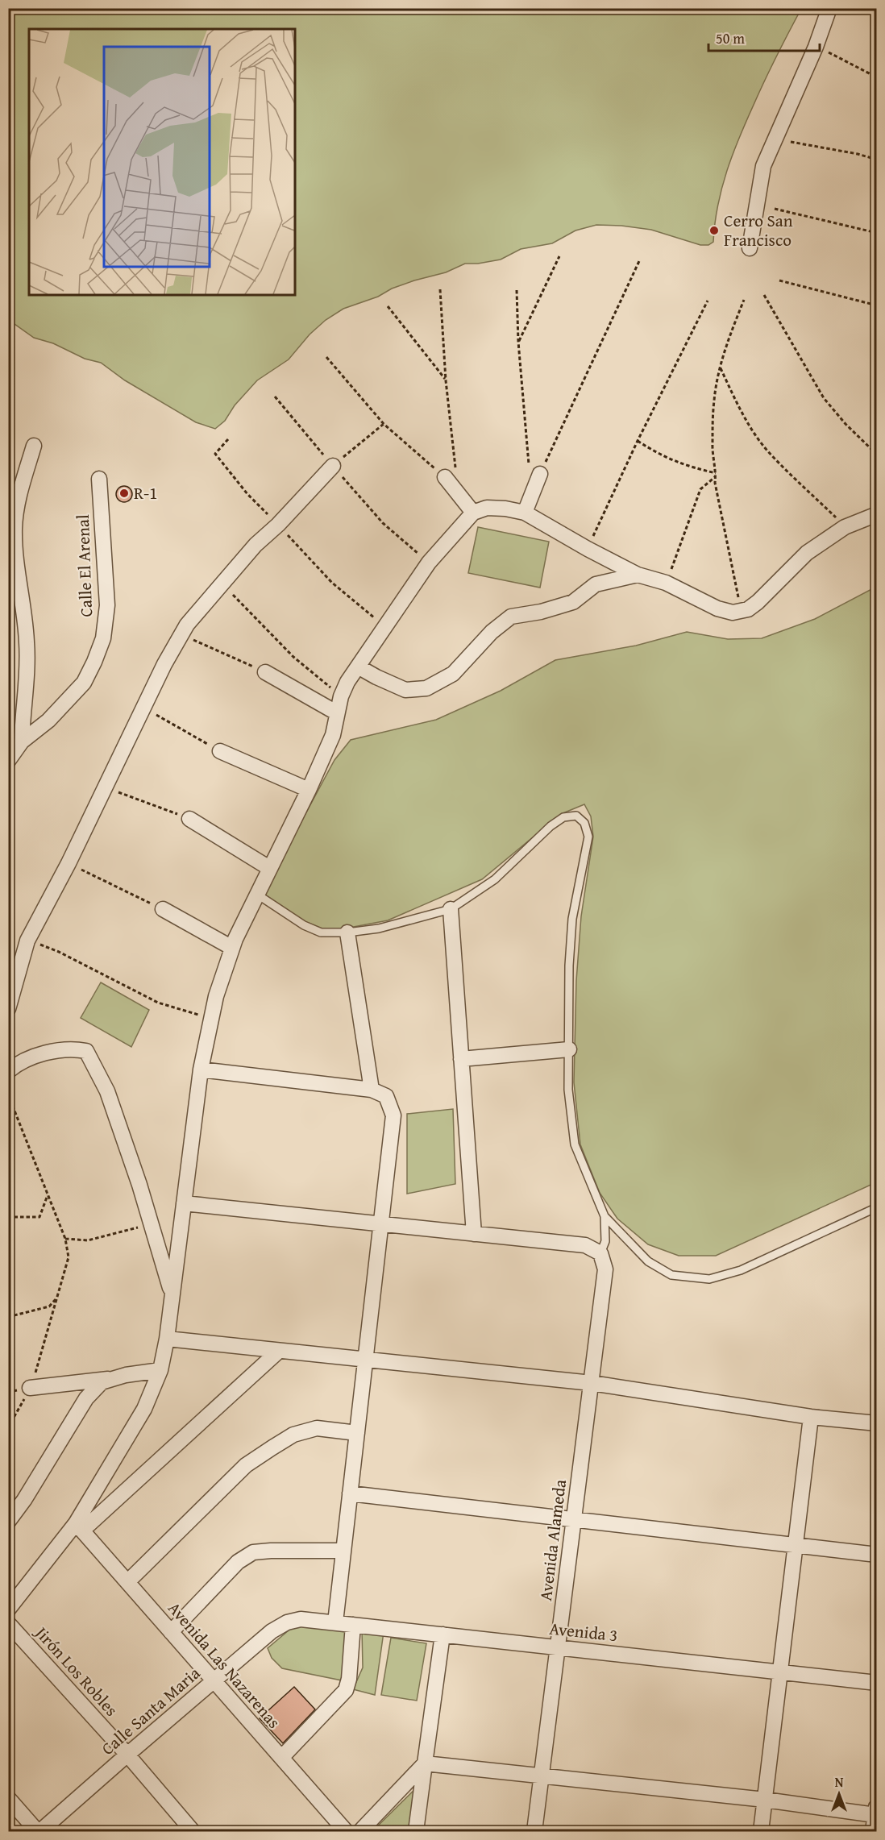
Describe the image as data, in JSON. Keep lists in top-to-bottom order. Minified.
{"streets":{"street":["Calle El Arenal","Avenida Alameda","Avenida 3","Avenida Las Nazarenas","Jirón Los Robles","Calle Santa Maria"]},"crossings":[["Avenida Alameda","Avenida 3"],["Avenida 3","Calle Santa Maria"],["Avenida Las Nazarenas","Calle Santa Maria"],["Jirón Los Robles","Calle Santa Maria"]],"places":["Cerro San Francisco","R-1"],"scale_bar":"50 m","north":"top"}
